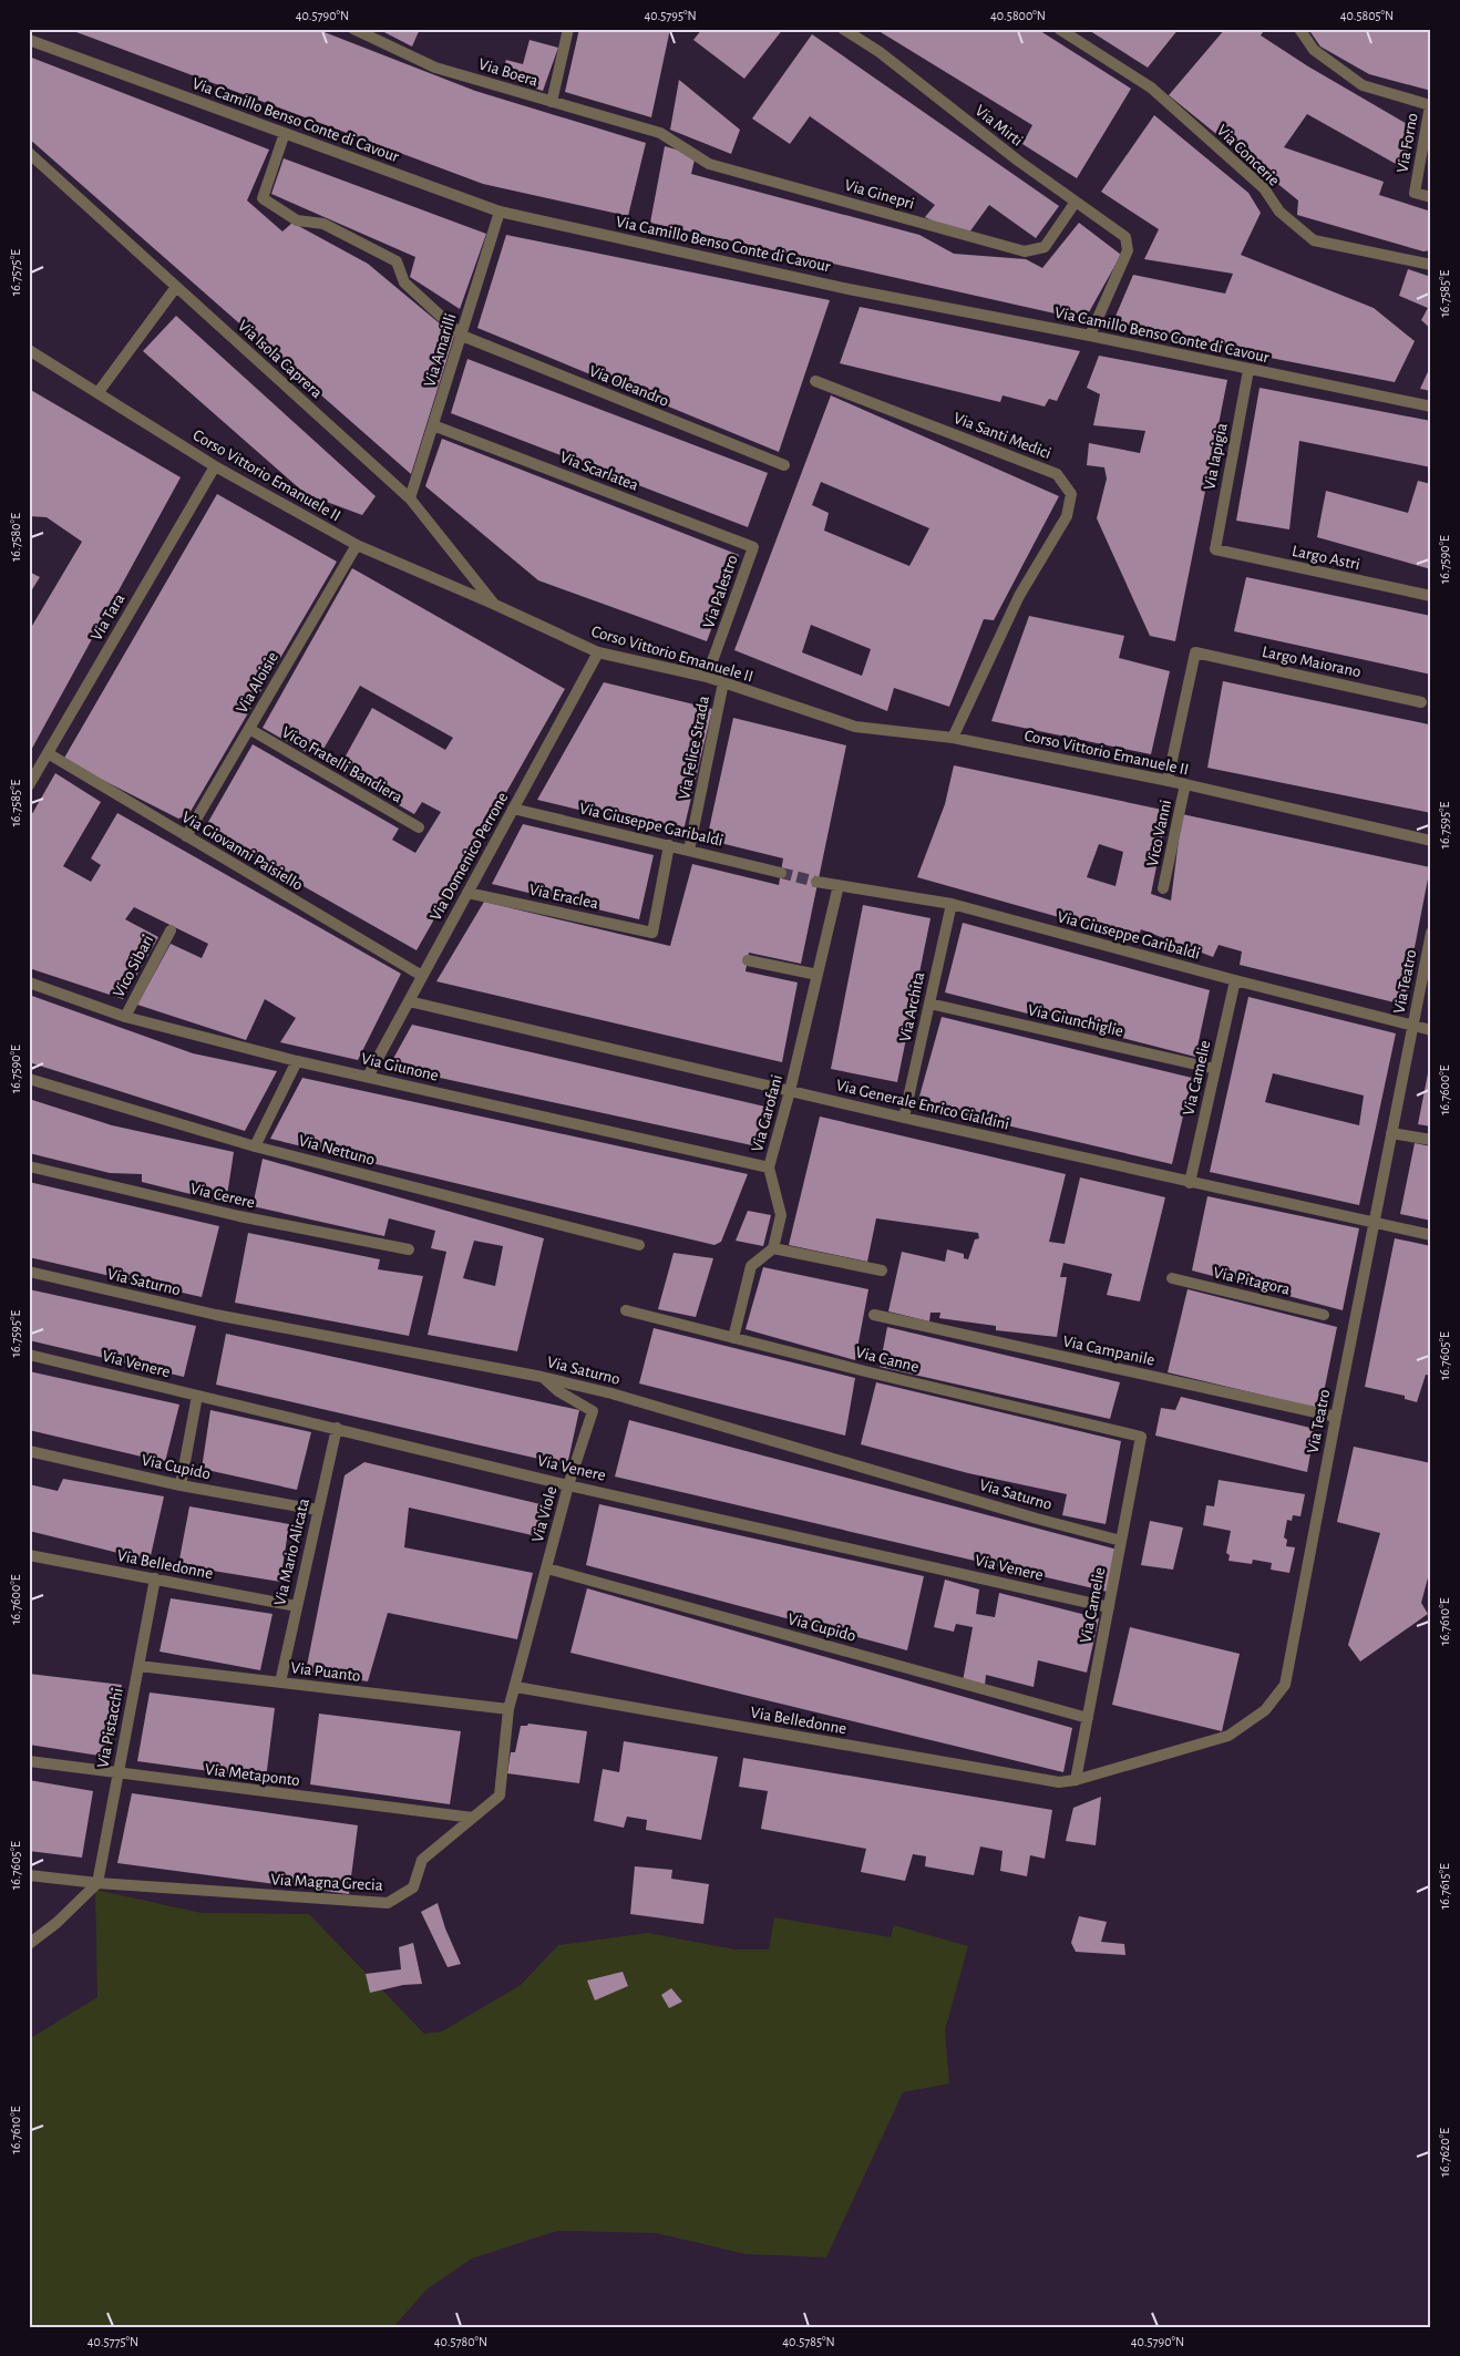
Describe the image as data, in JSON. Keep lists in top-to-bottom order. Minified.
{"streets":{"street":["Via Boera","Via Camillo Benso Conte di Cavour","Via Mirti","Via Forno","Via Concerie","Via Ginepri","Via Amarilli","Via Isola Caprera","Via Oleandro","Via Santi Medici","Via Iapigia","Via Scarlatea","Corso Vittorio Emanuele II","Largo Astri","Via Palestro","Via Tara","Largo Maiorano","Via Aloisie","Via Felice Strada","Vico Fratelli Bandiera","Via Giuseppe Garibaldi","Vico Vanni","Via Giovanni Paisiello","Via Domenico Perrone","Via Eraclea","Vico Sibari","Via Teatro","Via Archita","Via Giunchiglie","Via Giunone","Via Camelie","Via Generale Enrico Cialdini","Via Garofani","Via Nettuno","Via Cerere","Via Pitagora","Via Saturno","Via Campanile","Via Canne","Via Venere","Via Cupido","Via Viole","Via Mario Alicata","Via Belledonne","Via Puanto","Via Pistacchi","Via Metaponto","Via Magna Grecia"]},"crossings":[["Via Boera","Via Ginepri"],["Via Camillo Benso Conte di Cavour","Via Mirti"],["Via Camillo Benso Conte di Cavour","Via Amarilli"],["Via Camillo Benso Conte di Cavour","Via Iapigia"],["Via Mirti","Via Ginepri"],["Via Amarilli","Via Isola Caprera"],["Via Amarilli","Via Oleandro"],["Via Amarilli","Via Scarlatea"],["Via Isola Caprera","Corso Vittorio Emanuele II"],["Via Santi Medici","Corso Vittorio Emanuele II"],["Via Iapigia","Largo Astri"],["Via Scarlatea","Via Palestro"],["Corso Vittorio Emanuele II","Via Palestro"],["Corso Vittorio Emanuele II","Via Tara"],["Corso Vittorio Emanuele II","Largo Maiorano"],["Corso Vittorio Emanuele II","Via Aloisie"],["Corso Vittorio Emanuele II","Via Felice Strada"],["Corso Vittorio Emanuele II","Vico Vanni"],["Corso Vittorio Emanuele II","Via Domenico Perrone"],["Via Tara","Via Giovanni Paisiello"],["Via Aloisie","Vico Fratelli Bandiera"],["Via Aloisie","Via Giovanni Paisiello"],["Via Felice Strada","Via Giuseppe Garibaldi"],["Via Giuseppe Garibaldi","Via Domenico Perrone"],["Via Giuseppe Garibaldi","Via Eraclea"],["Via Giuseppe Garibaldi","Via Teatro"],["Via Giuseppe Garibaldi","Via Archita"],["Via Giuseppe Garibaldi","Via Camelie"],["Via Giuseppe Garibaldi","Via Garofani"],["Via Giovanni Paisiello","Via Domenico Perrone"],["Via Domenico Perrone","Via Eraclea"],["Via Domenico Perrone","Via Giunone"],["Via Domenico Perrone","Via Generale Enrico Cialdini"],["Vico Sibari","Via Giunone"],["Via Teatro","Via Camelie"],["Via Teatro","Via Generale Enrico Cialdini"],["Via Teatro","Via Campanile"],["Via Teatro","Via Belledonne"],["Via Archita","Via Giunchiglie"],["Via Archita","Via Generale Enrico Cialdini"],["Via Giunchiglie","Via Camelie"],["Via Giunone","Via Garofani"],["Via Camelie","Via Generale Enrico Cialdini"],["Via Camelie","Via Saturno"],["Via Camelie","Via Canne"],["Via Camelie","Via Venere"],["Via Camelie","Via Cupido"],["Via Camelie","Via Belledonne"],["Via Generale Enrico Cialdini","Via Garofani"],["Via Saturno","Via Viole"],["Via Venere","Via Viole"],["Via Venere","Via Mario Alicata"],["Via Cupido","Via Viole"],["Via Cupido","Via Mario Alicata"],["Via Viole","Via Belledonne"],["Via Viole","Via Magna Grecia"],["Via Mario Alicata","Via Belledonne"],["Via Mario Alicata","Via Puanto"],["Via Belledonne","Via Pistacchi"],["Via Belledonne","Via Magna Grecia"],["Via Puanto","Via Pistacchi"],["Via Puanto","Via Magna Grecia"],["Via Pistacchi","Via Metaponto"],["Via Pistacchi","Via Magna Grecia"],["Via Metaponto","Via Magna Grecia"]],"coordinates":["40.5790°N","40.5795°N","40.5800°N","40.5805°N","16.7575°E","16.7585°E","16.7580°E","16.7590°E","16.7595°E","16.7600°E","16.7605°E","16.7610°E","16.7615°E","16.7620°E","40.5775°N","40.5780°N","40.5785°N"]}
